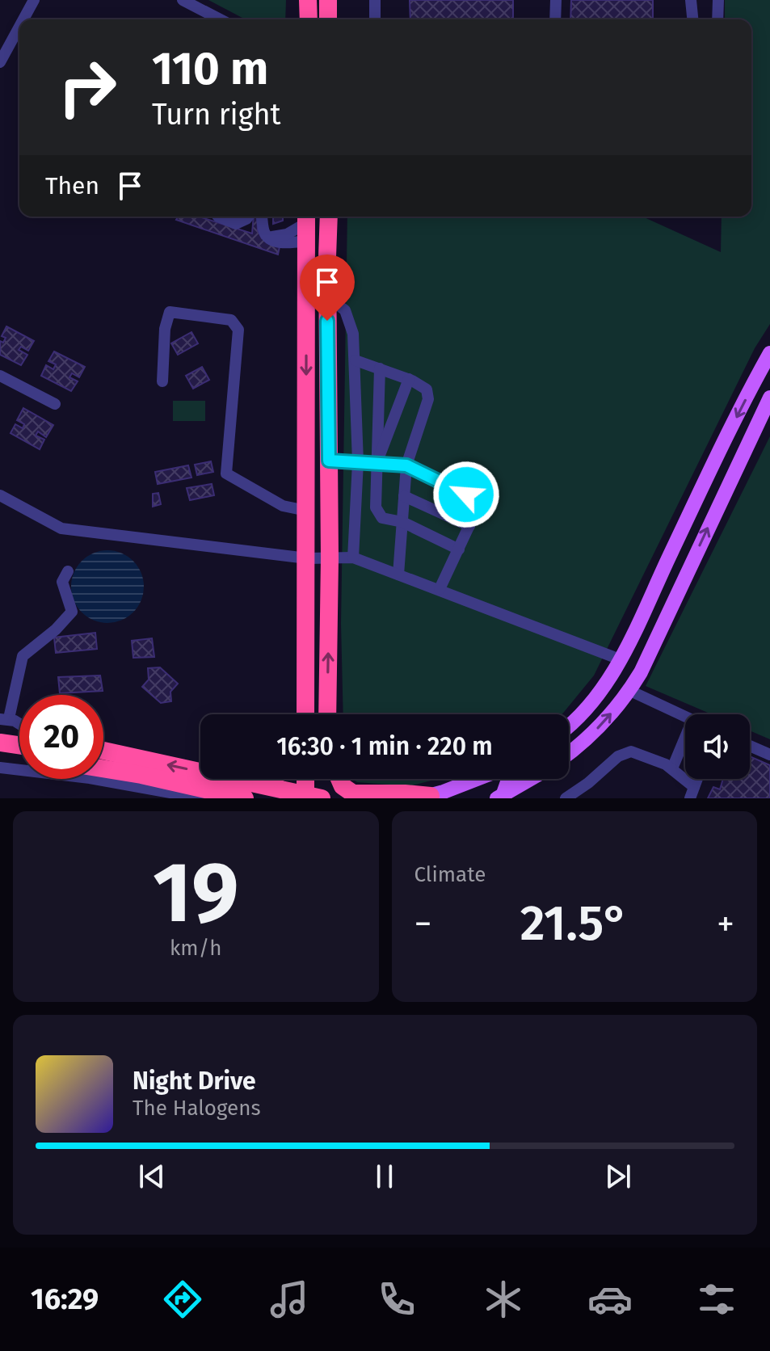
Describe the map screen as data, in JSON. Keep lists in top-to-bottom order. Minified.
{"page":{"turn":["110 m","Turn right"],"then":"Then","limit":"20","trip":"16:30 · 1 min · 220 m","tile":[["19","km/h"],"Climate"],"heat":["−","21.5°","+"],"song":["Night Drive","The Halogens"],"tabs":"16:29"}}
